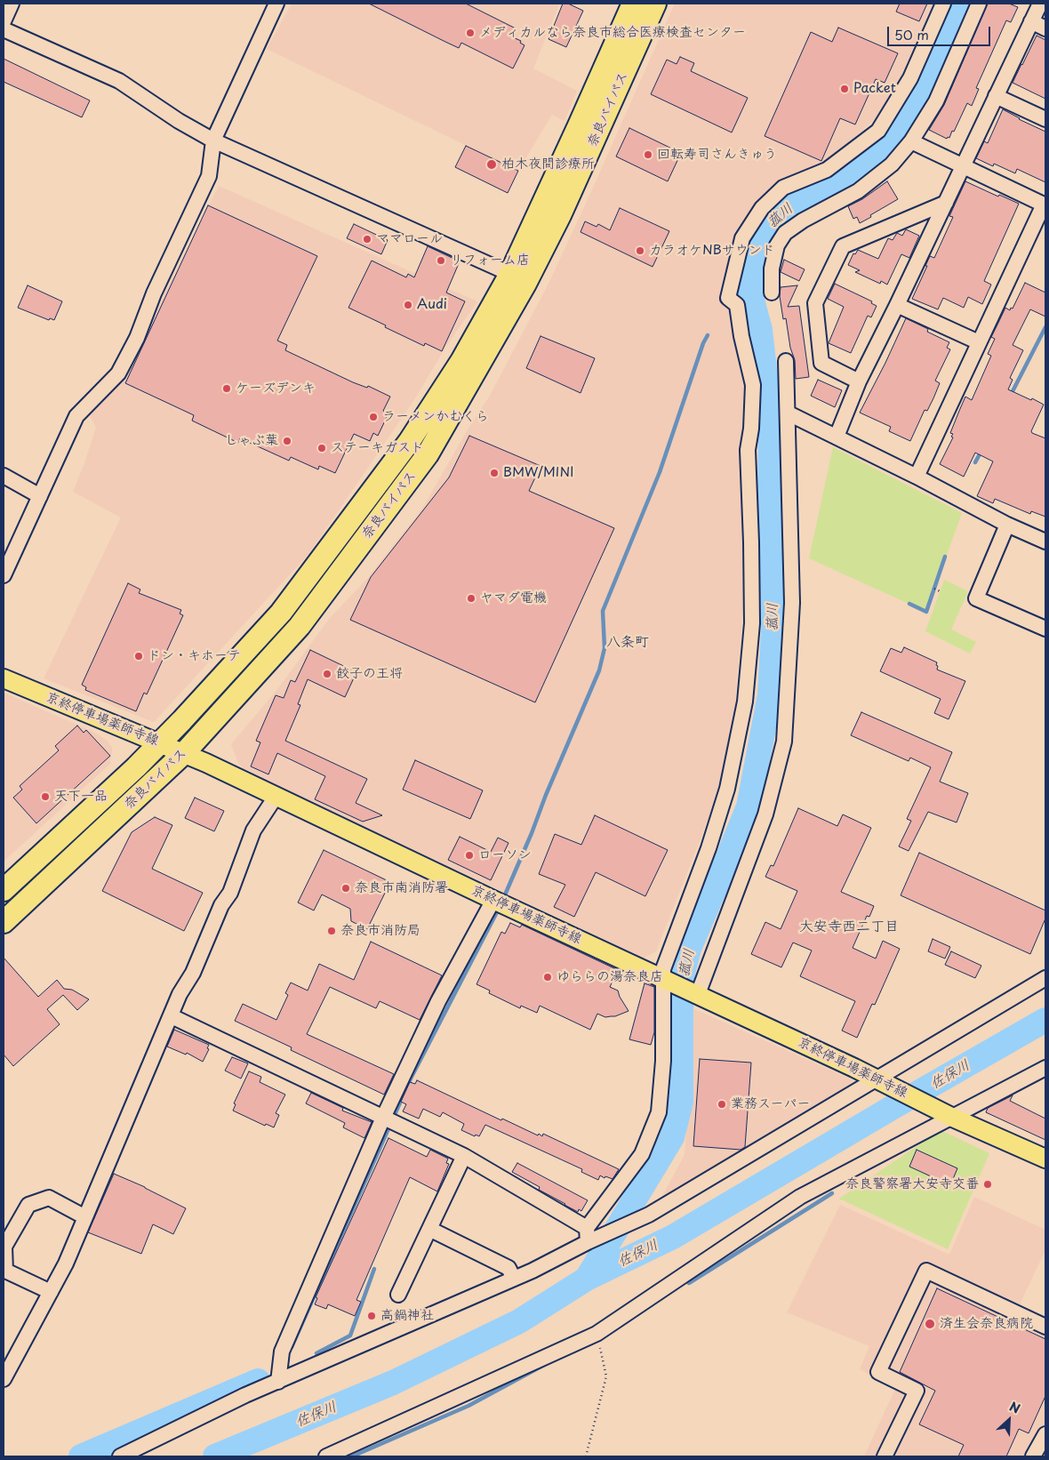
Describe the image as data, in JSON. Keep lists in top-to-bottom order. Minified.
{"streets":{"highway":["奈良バイパス"],"main road":["京終停車場薬師寺線"]},"crossings":[["奈良バイパス","京終停車場薬師寺線"]],"districts":["八条町","大安寺西二丁目"],"water":["菰川","佐保川"],"places":["メディカルなら奈良市総合医療検査センター","Packet","回転寿司さんきゅう","柏木夜間診療所","ママロール","カラオケNBサウンド","リフォーム店","Audi","ケーズデンキ","ラーメンかむくら","しゃぶ葉","ステーキガスト","BMW/MINI","ヤマダ電機","ドン・キホーテ","餃子の王将","天下一品","ローソン","奈良市南消防署","奈良市消防局","ゆららの湯奈良店","業務スーパー","奈良警察署大安寺交番","高鍋神社","済生会奈良病院"],"scale_bar":"50 m","north":"top right"}
